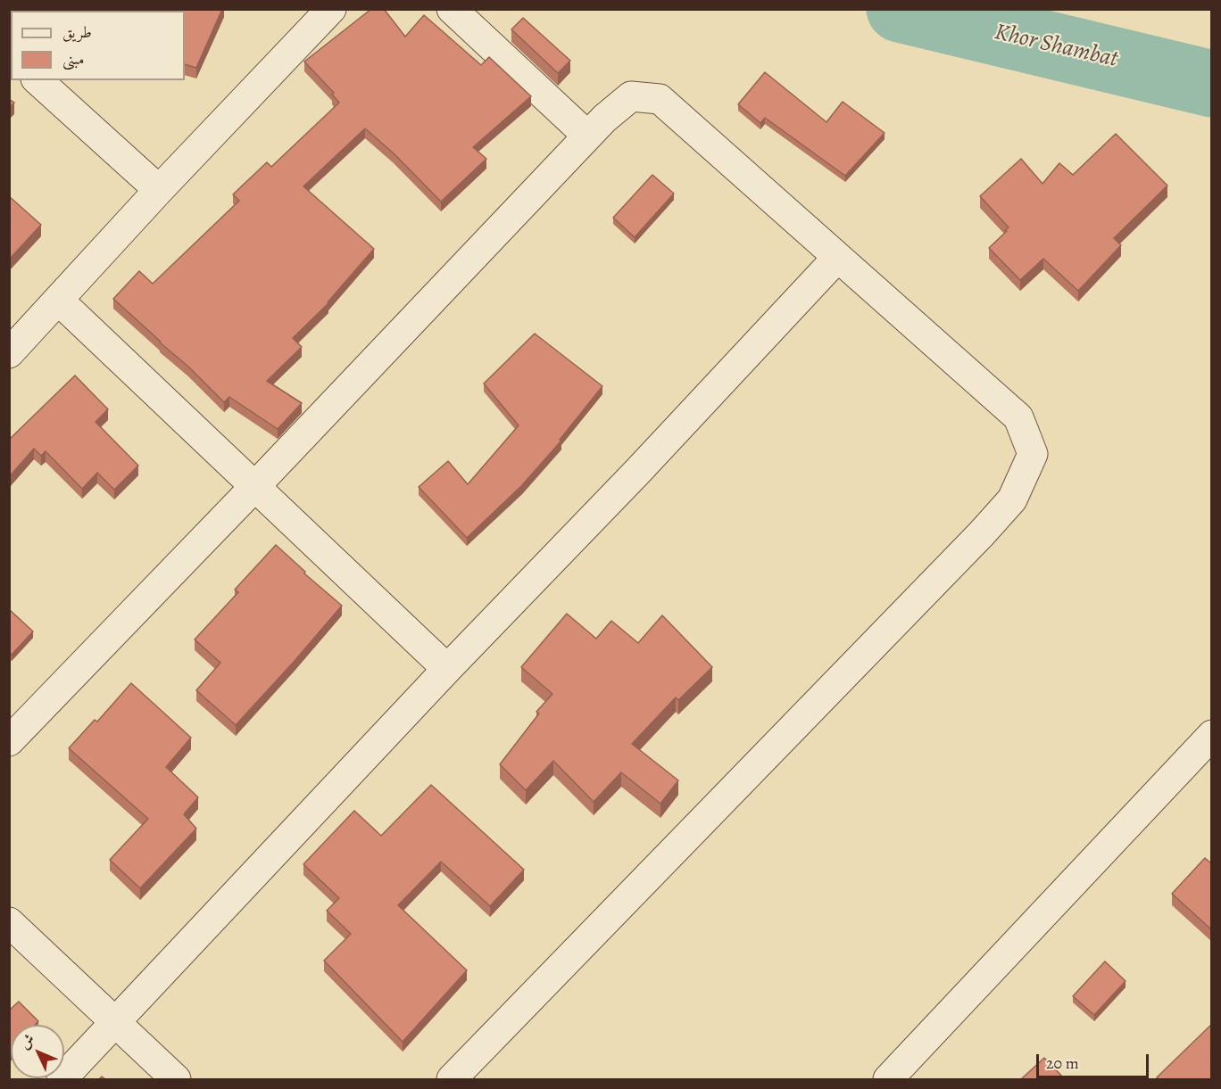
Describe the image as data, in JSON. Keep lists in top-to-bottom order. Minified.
{"water":["Khor Shambat"],"legend":["طريق","مبنى"],"scale_bar":"20 m","north":"top left"}
